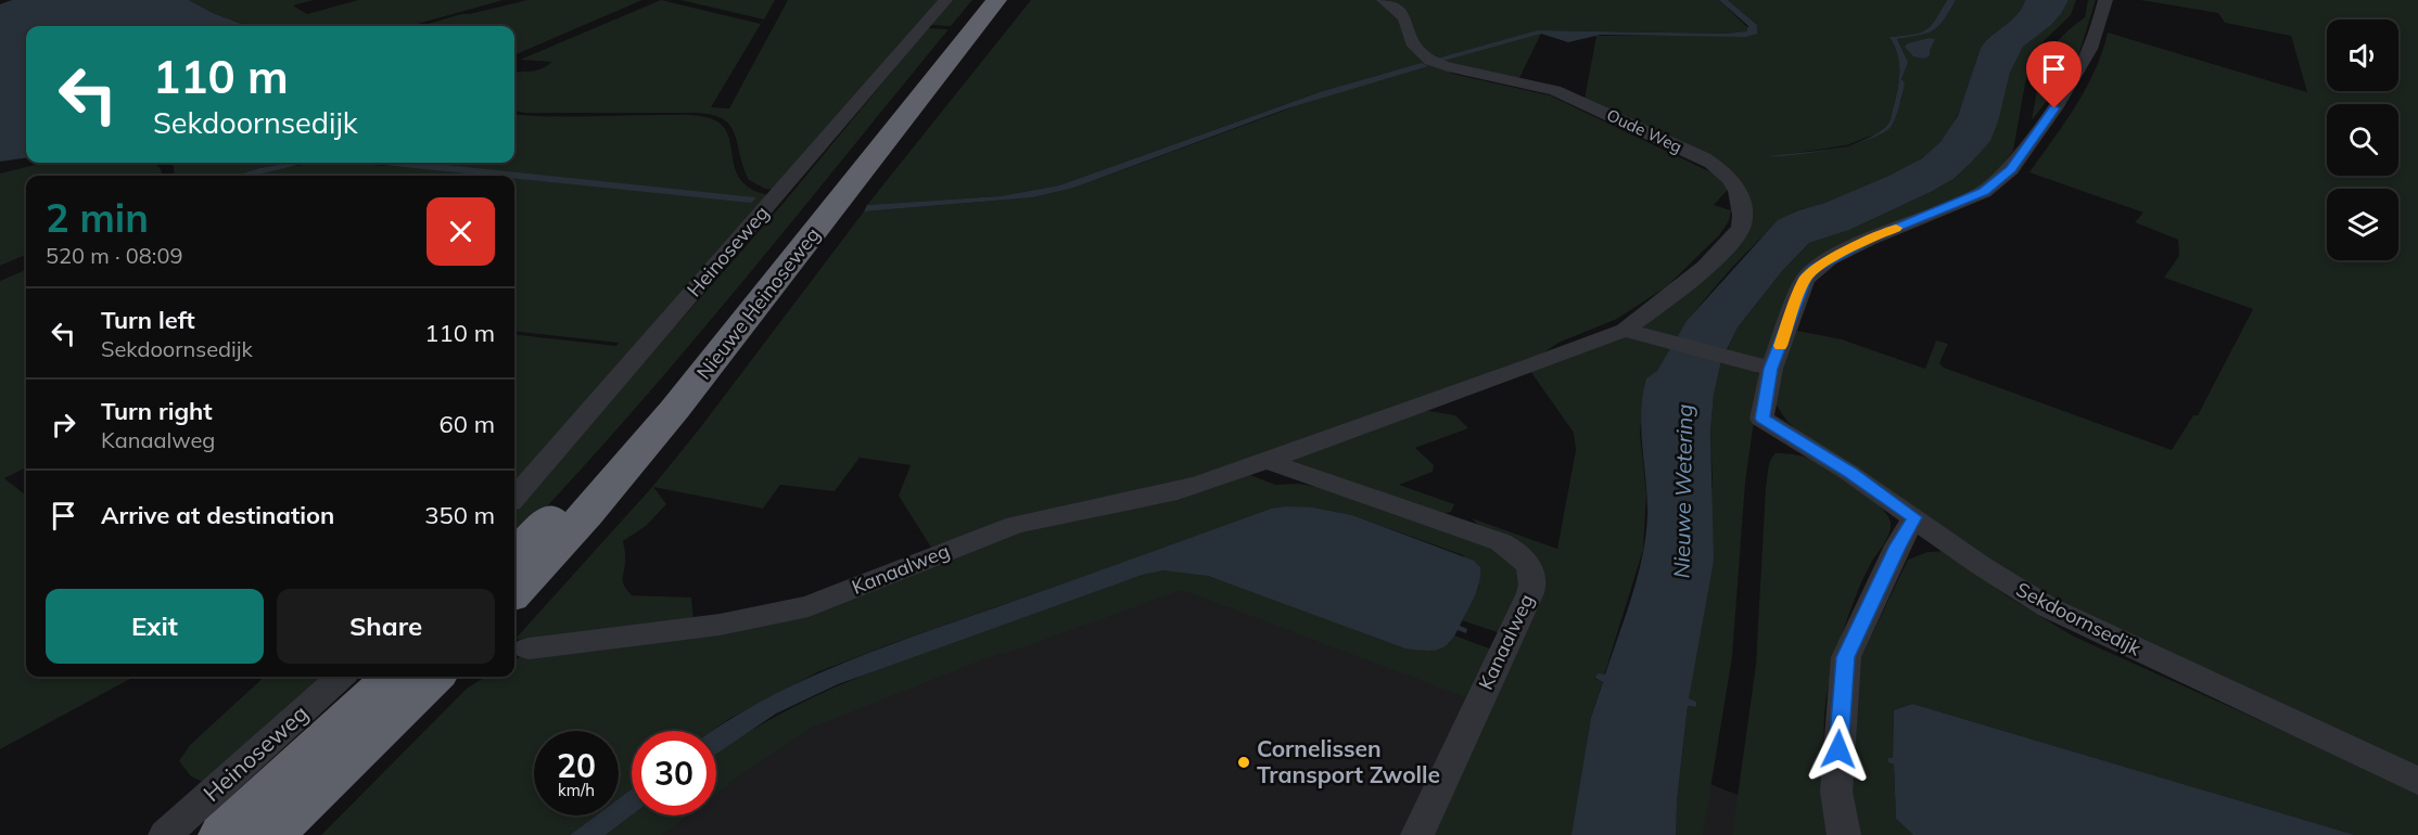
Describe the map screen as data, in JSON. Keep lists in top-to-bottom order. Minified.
{"streets":{"highway":["Nieuwe Heinoseweg"],"street":["Oude Weg","Heinoseweg","Kanaalweg","Sekdoornsedijk"]},"crossings":[["Oude Weg","Kanaalweg"]],"water":["Nieuwe Wetering"],"places":["Cornelissen Transport Zwolle"],"page":{"turn":["110 m","Sekdoornsedijk"],"heading":["2 min","520 m · 08:09"],"list":[{"name":"Turn left","note":"Sekdoornsedijk","value":"110 m"},{"name":"Turn right","note":"Kanaalweg","value":"60 m"},{"name":"Arrive at destination","value":"350 m"}],"buttons":["Exit","Share"],"speed":"20 km/h","limit":"30"}}
